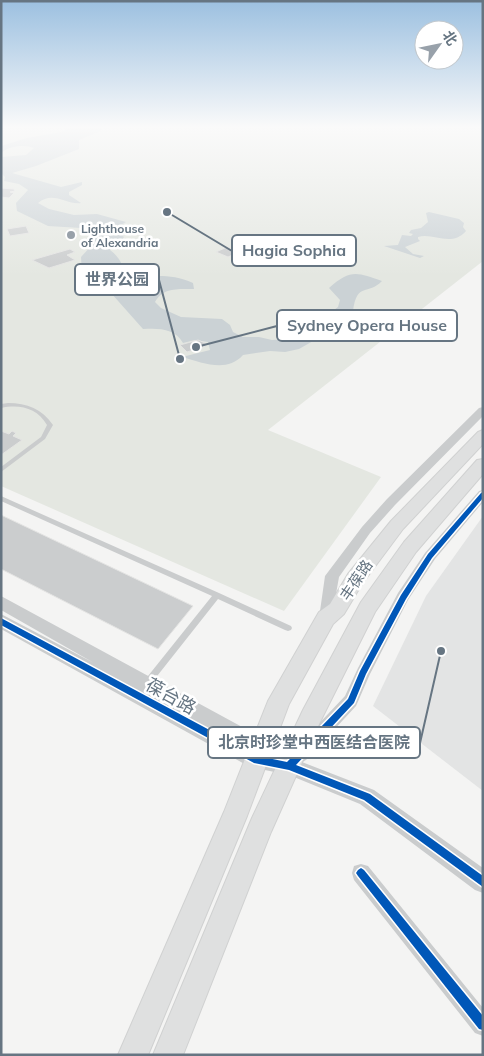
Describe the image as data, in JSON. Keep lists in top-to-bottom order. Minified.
{"streets":{"main road":["丰葆路"],"street":["葆台路"]},"crossings":[["丰葆路","葆台路"]],"places":["Hagia Sophia","Lighthouse of Alexandria","Sydney Opera House","世界公园","北京时珍堂中西医结合医院"],"north":"top right"}
